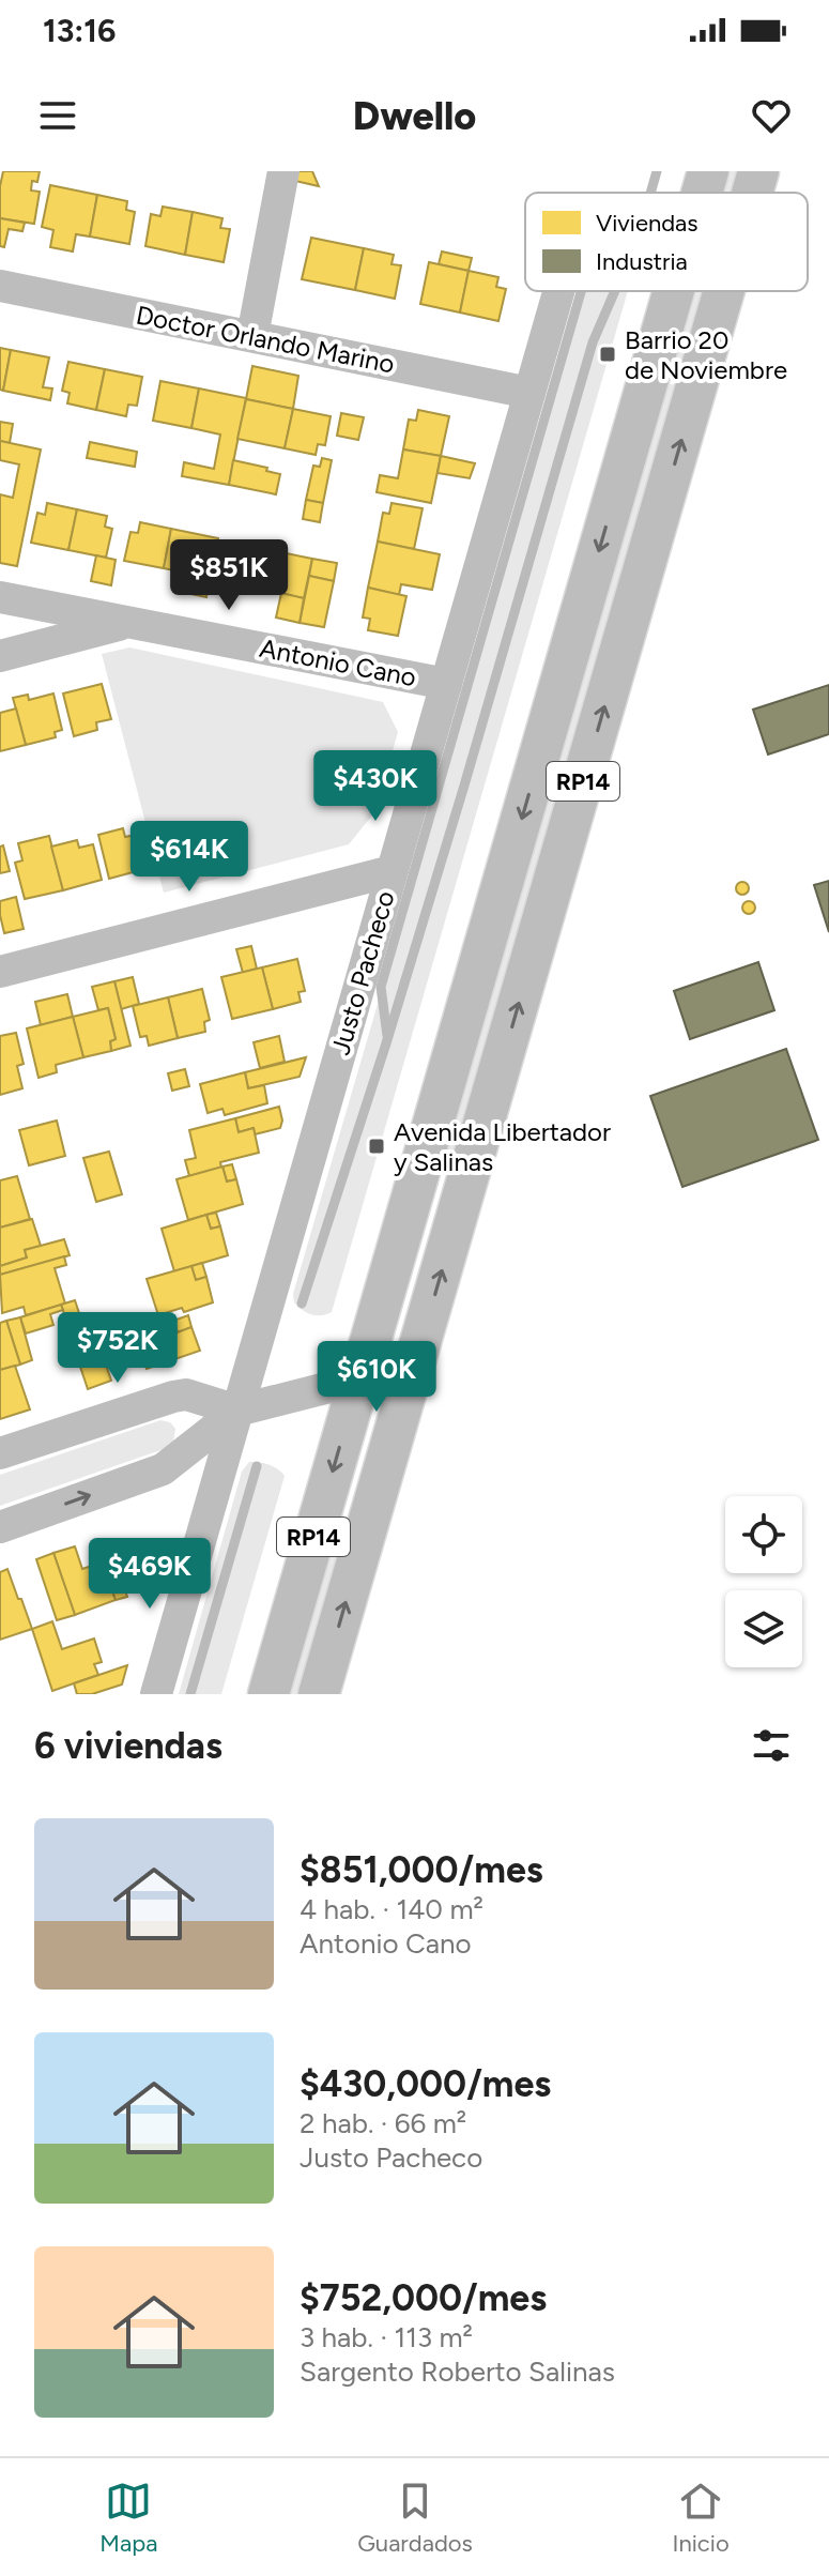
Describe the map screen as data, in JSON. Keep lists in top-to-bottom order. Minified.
{"streets":{"main road":["RP14"],"street":["Doctor Orlando Marino","Antonio Cano","Justo Pacheco"]},"crossings":[["Doctor Orlando Marino","Justo Pacheco"],["Antonio Cano","Justo Pacheco"]],"places":{"transit":["Barrio 20 de Noviembre","Avenida Libertador y Salinas"]},"legend":["Viviendas","Industria"],"page":{"status":"13:16","header":"Dwello","price":["$851K","$430K","$614K","$752K","$610K","$469K"],"heading":"6 viviendas","list":[{"name":"$851,000/mes","note":"4 hab. · 140 m² · Antonio Cano"},{"name":"$430,000/mes","note":"2 hab. · 66 m² · Justo Pacheco"},{"name":"$752,000/mes","note":"3 hab. · 113 m² · Sargento Roberto Salinas"}],"tabs":["Mapa","Guardados","Inicio"]}}
